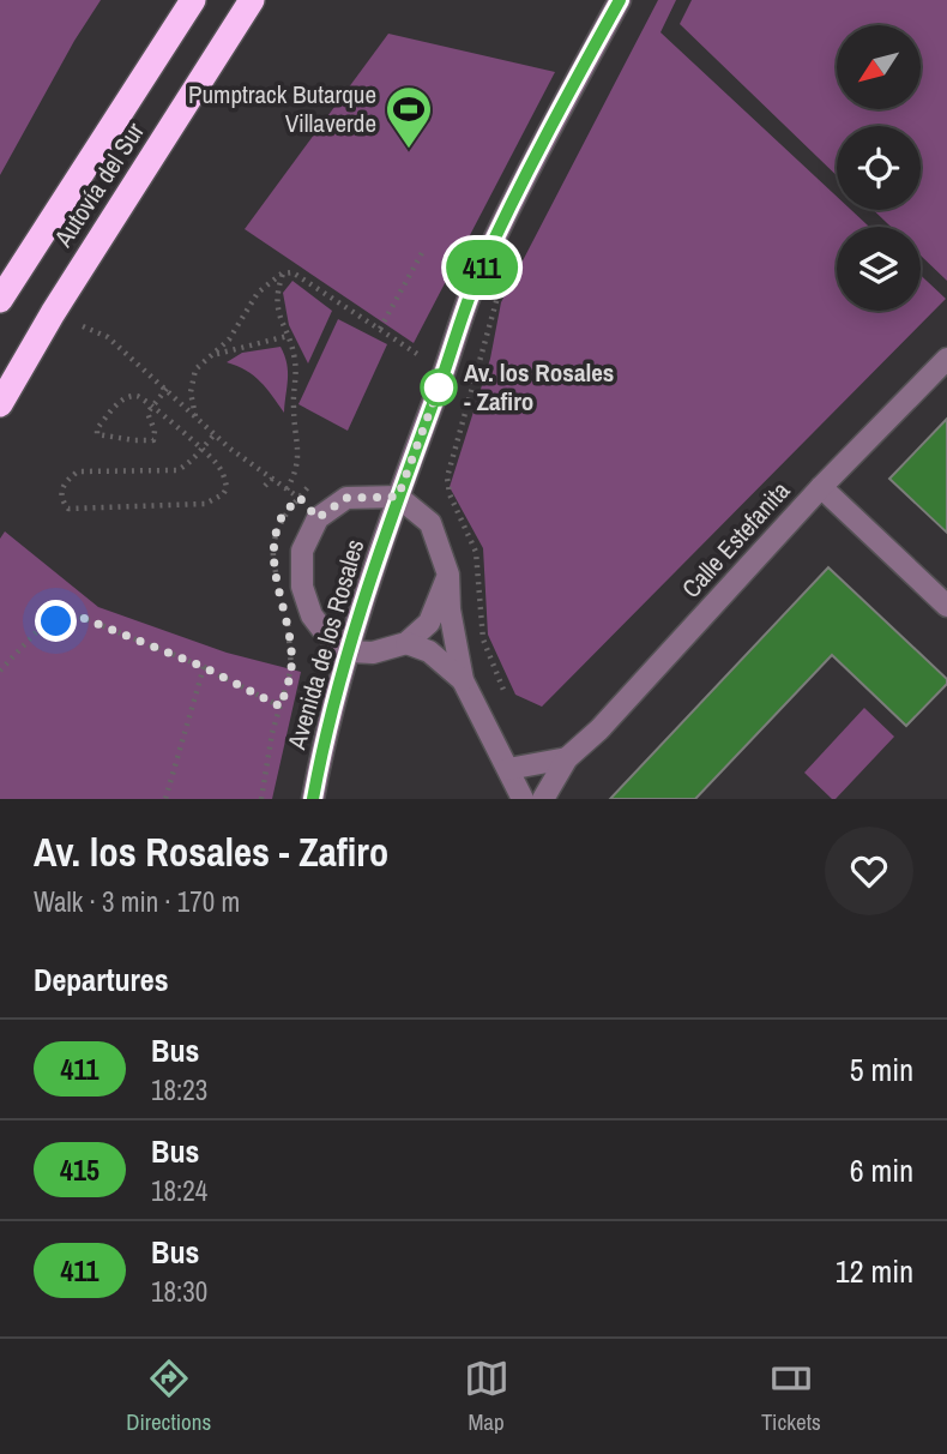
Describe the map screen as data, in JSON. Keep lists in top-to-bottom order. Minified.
{"streets":{"highway":["Autovía del Sur"],"street":["Calle Estefanita","Avenida de los Rosales"]},"places":{"sports":["Pumptrack Butarque Villaverde"],"other":["Av. los Rosales - Zafiro"]},"lines":["bus line 411"],"north":"bottom left","page":{"on_map":"411","heading":[["Av. los Rosales - Zafiro","Walk · 3 min · 170 m"],"Departures"],"list":[{"mark":"411","name":"Bus","note":"18:23","value":"5 min"},{"mark":"415","name":"Bus","note":"18:24","value":"6 min"},{"mark":"411","name":"Bus","note":"18:30","value":"12 min"}],"tabs":["Directions","Map","Tickets"]}}
